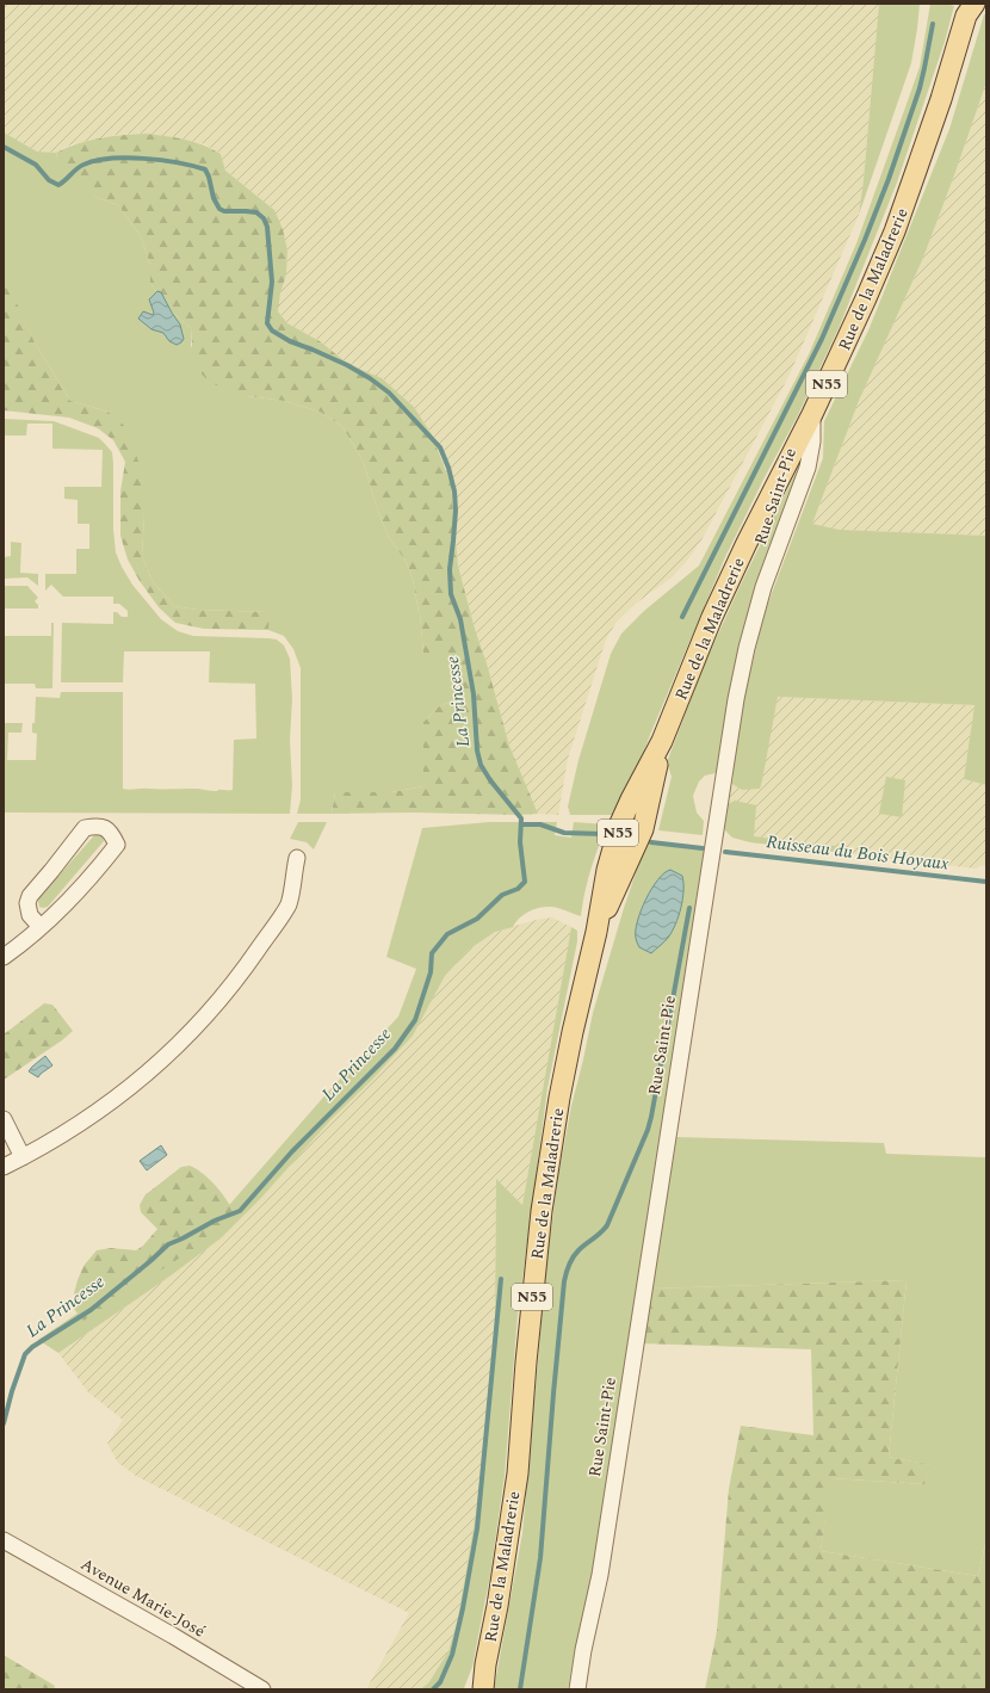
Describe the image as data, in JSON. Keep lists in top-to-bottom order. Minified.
{"streets":{"main road":["Rue de la Maladrerie","N55"],"street":["Rue Saint-Pie","Avenue Marie-José"]},"crossings":[["Rue de la Maladrerie","Rue Saint-Pie"]],"water":["La Princesse","Ruisseau du Bois Hoyaux"]}
